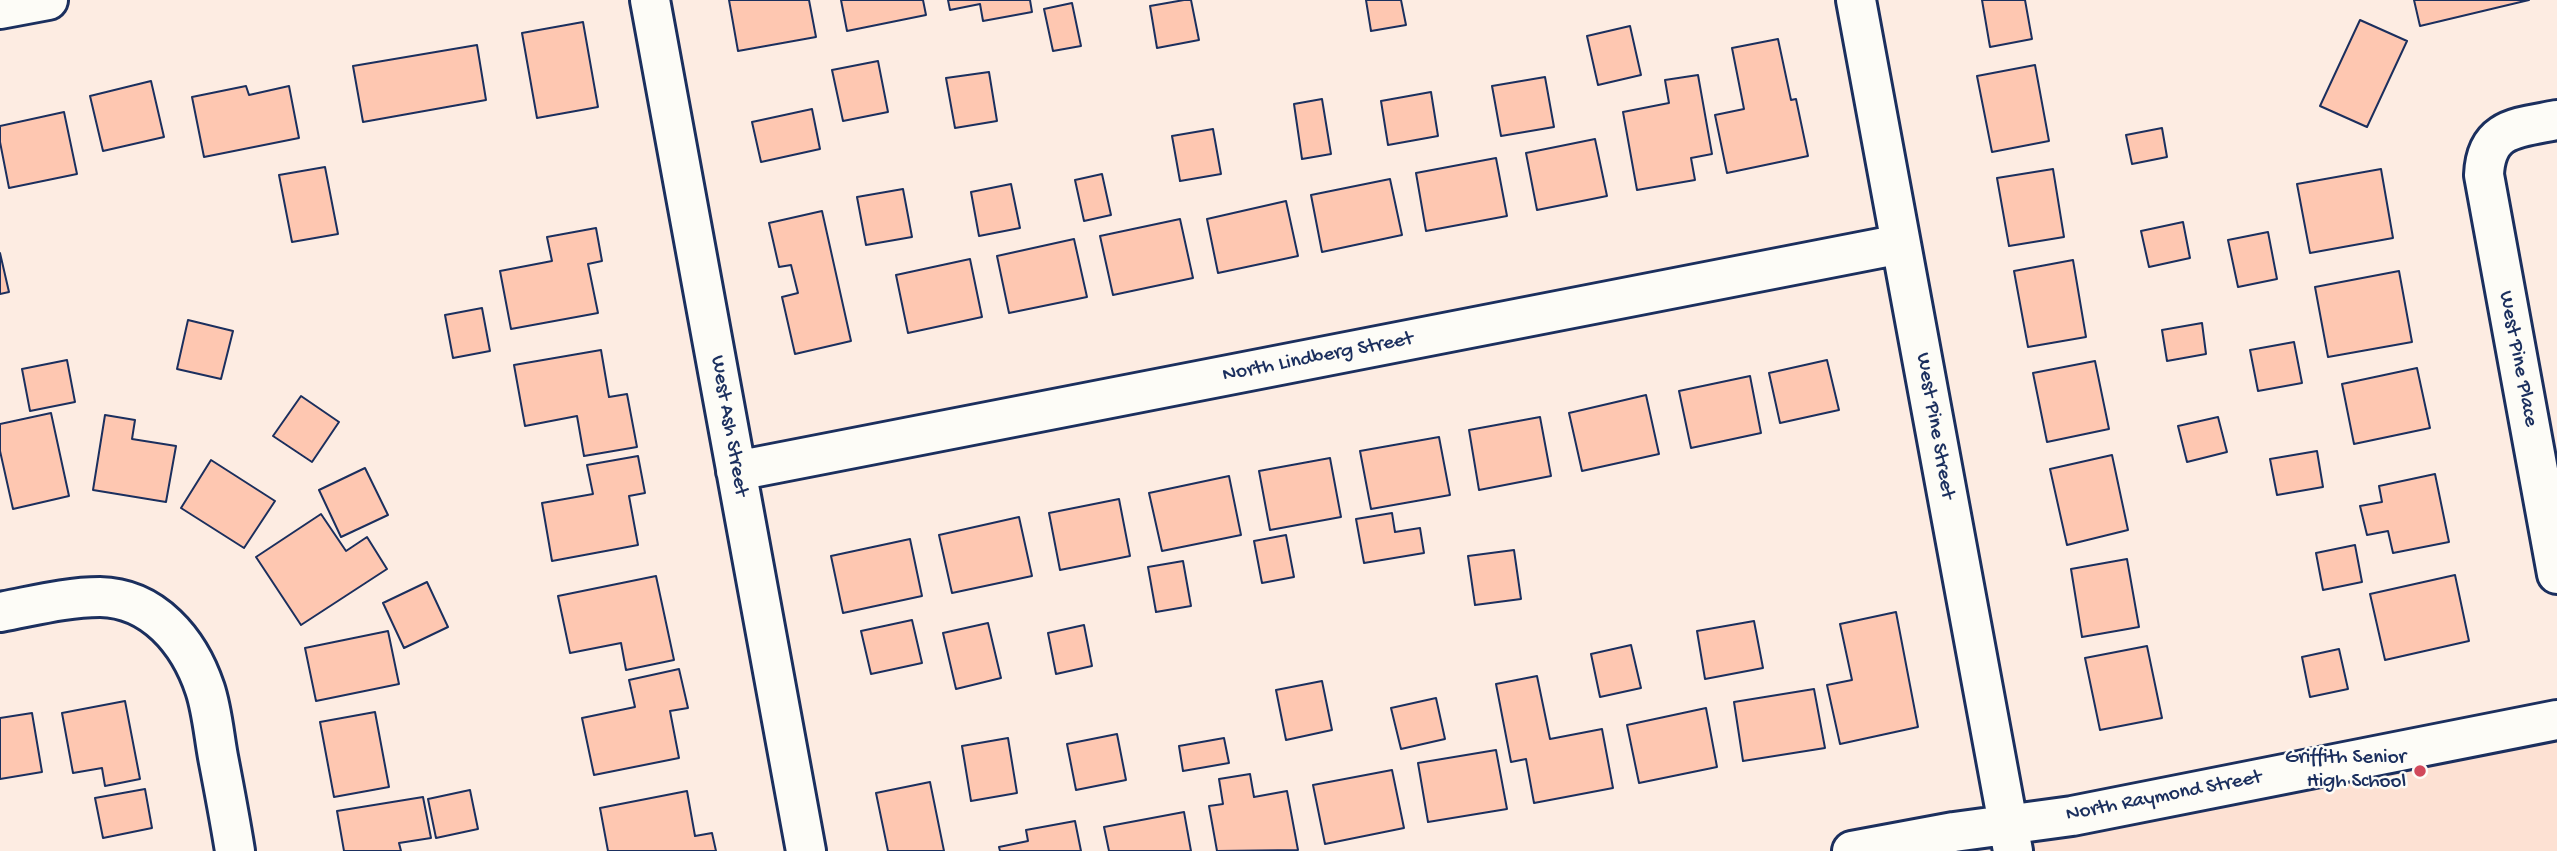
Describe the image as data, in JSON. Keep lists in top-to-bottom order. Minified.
{"streets":{"street":["North Lindberg Street","West Pine Place","West Ash Street","West Pine Street","North Raymond Street"]},"crossings":[["North Lindberg Street","West Ash Street"],["North Lindberg Street","West Pine Street"],["West Pine Street","North Raymond Street"]],"places":["Griffith Senior High School"]}
